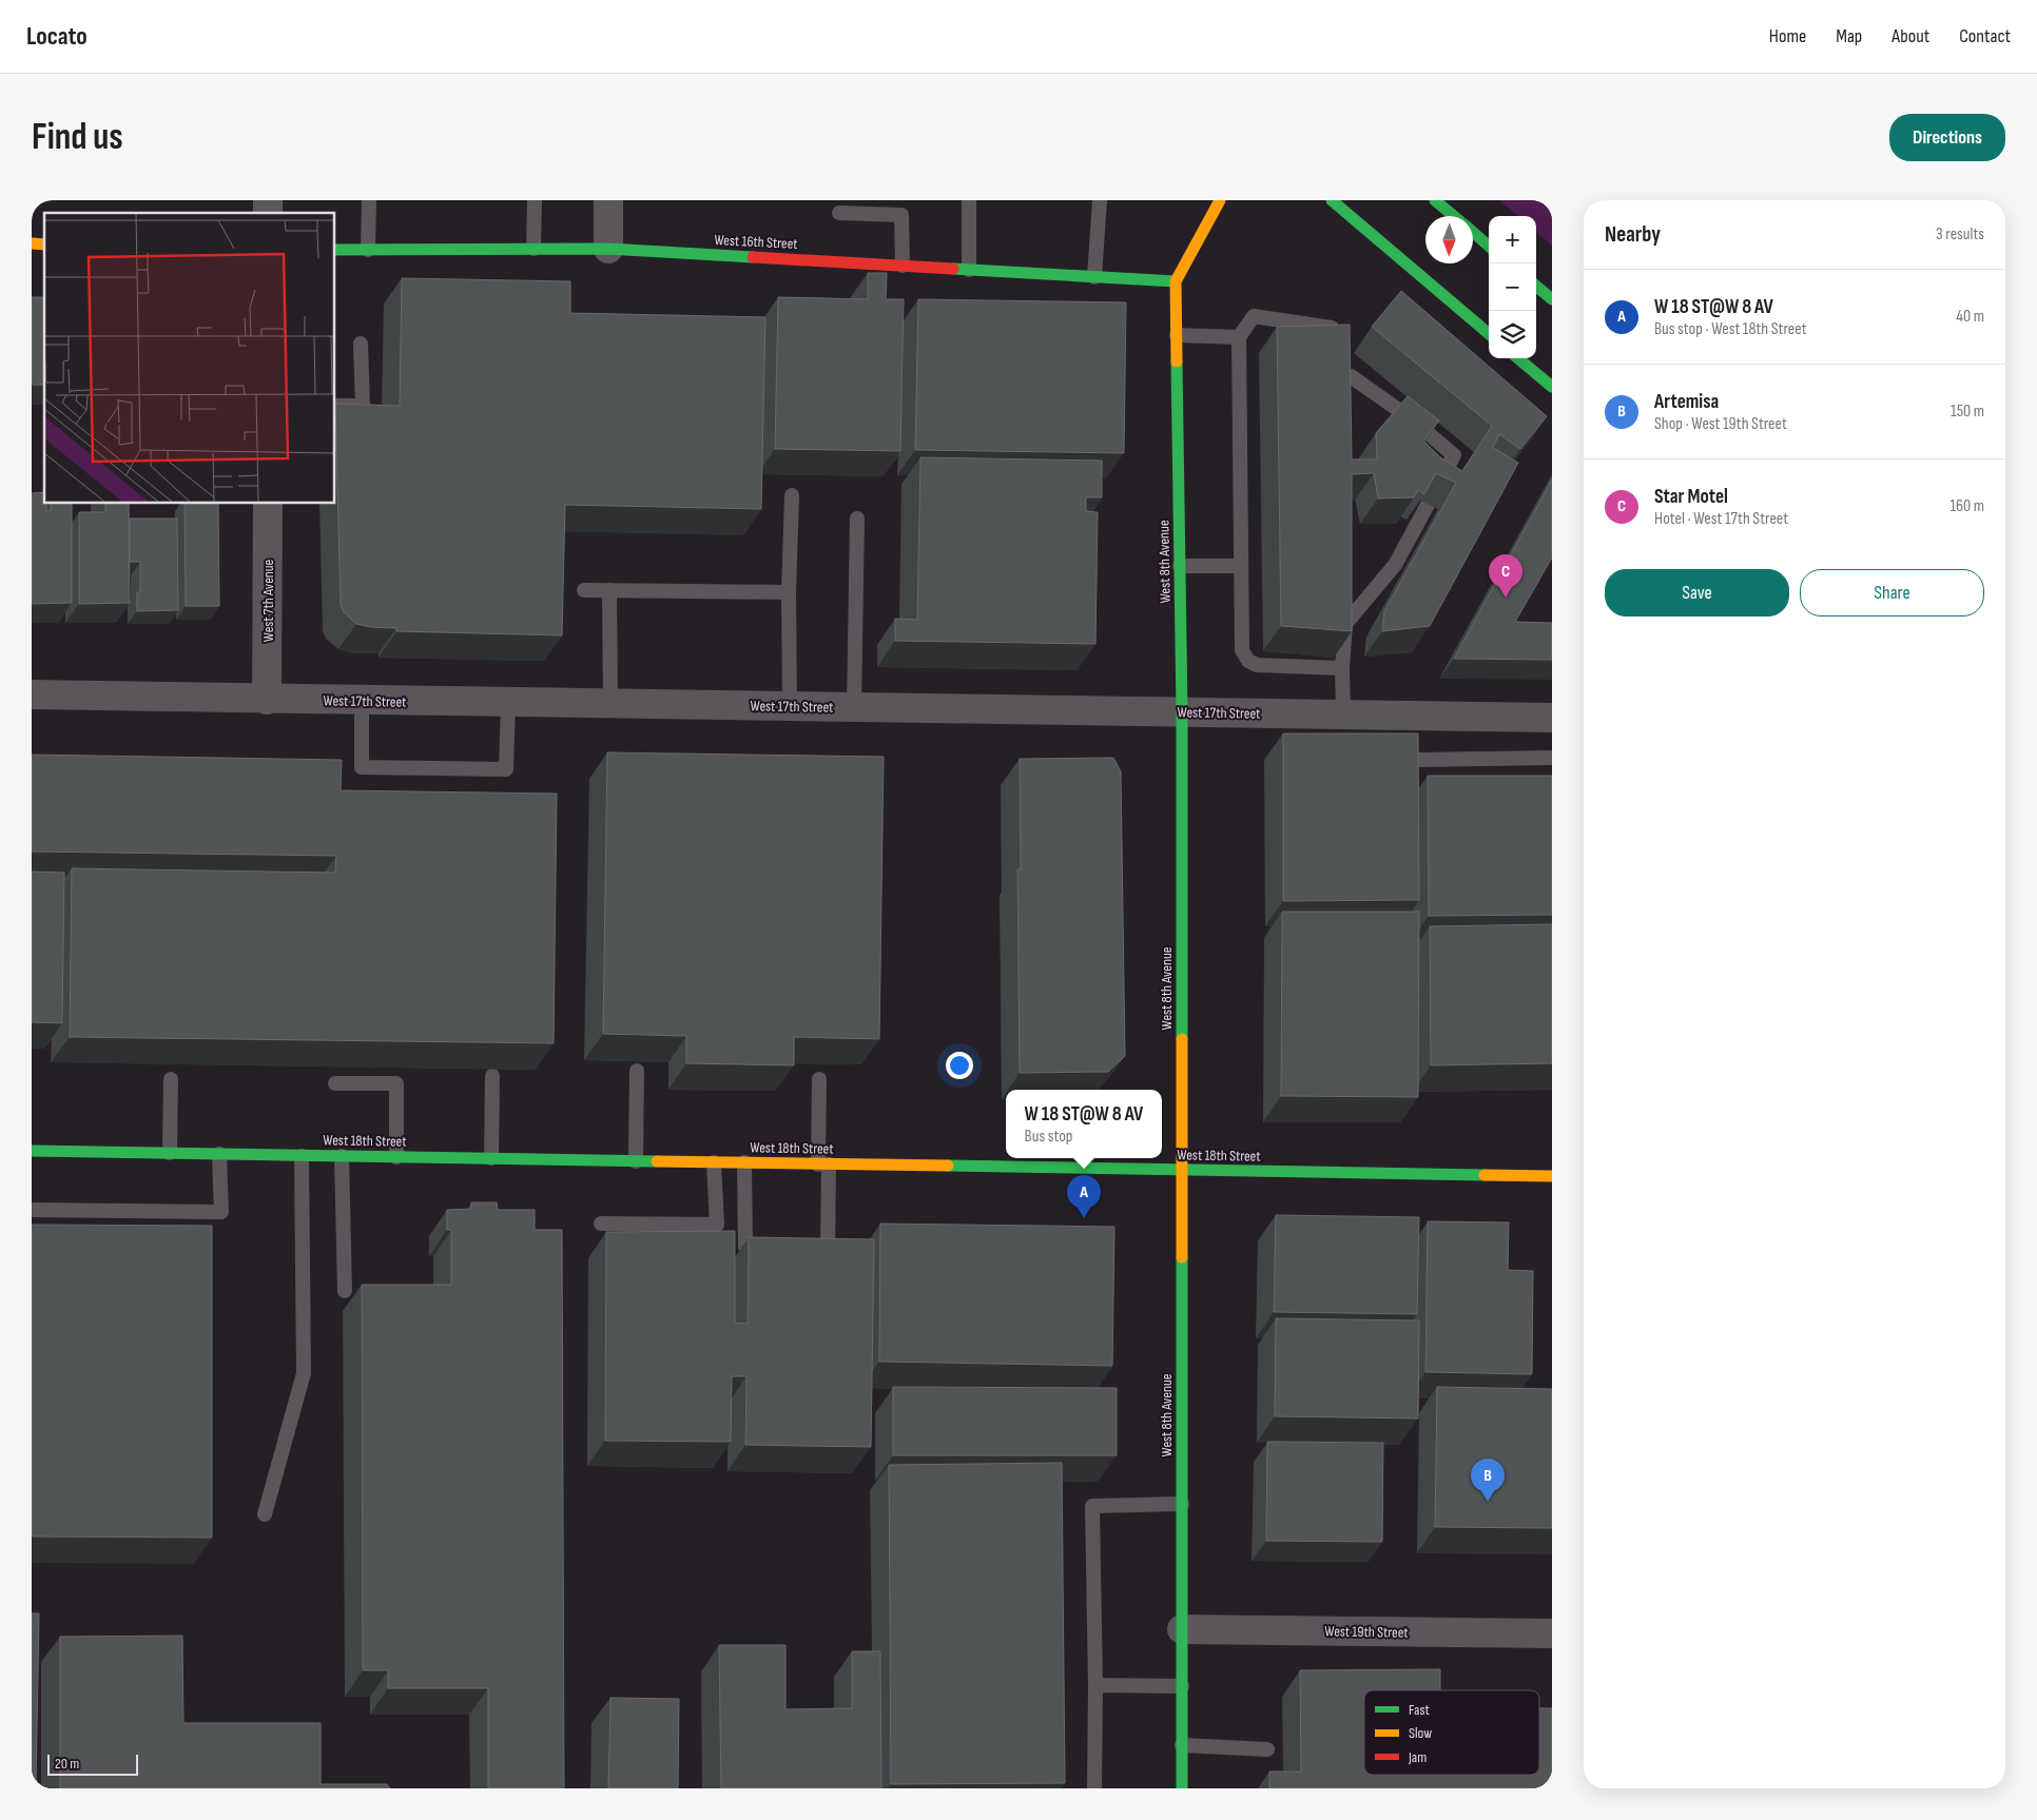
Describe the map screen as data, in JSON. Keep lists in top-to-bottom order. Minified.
{"streets":{"main road":["West 16th Street","West 8th Avenue","West 18th Street"],"street":["West 7th Avenue","West 17th Street","West 19th Street"]},"crossings":[["West 16th Street","West 8th Avenue"],["West 8th Avenue","West 17th Street"],["West 8th Avenue","West 18th Street"],["West 8th Avenue","West 19th Street"],["West 7th Avenue","West 17th Street"]],"legend":["Fast","Slow","Jam"],"scale_bar":"20 m","north":"bottom","page":{"header":"Locato","nav":["Home","Map","About","Contact"],"buttons":["Directions",["Save","Share"]],"title":"Find us","heading":["Nearby","3 results"],"map_buttons":["+","−"],"list":[{"mark":"A","name":"W 18 ST@W 8 AV","note":"Bus stop · West 18th Street","value":"40 m"},{"mark":"B","name":"Artemisa","note":"Shop · West 19th Street","value":"150 m"},{"mark":"C","name":"Star Motel","note":"Hotel · West 17th Street","value":"160 m"}],"pins":["C","A","B"],"popup":["W 18 ST@W 8 AV","Bus stop"],"scale":"20 m"}}
